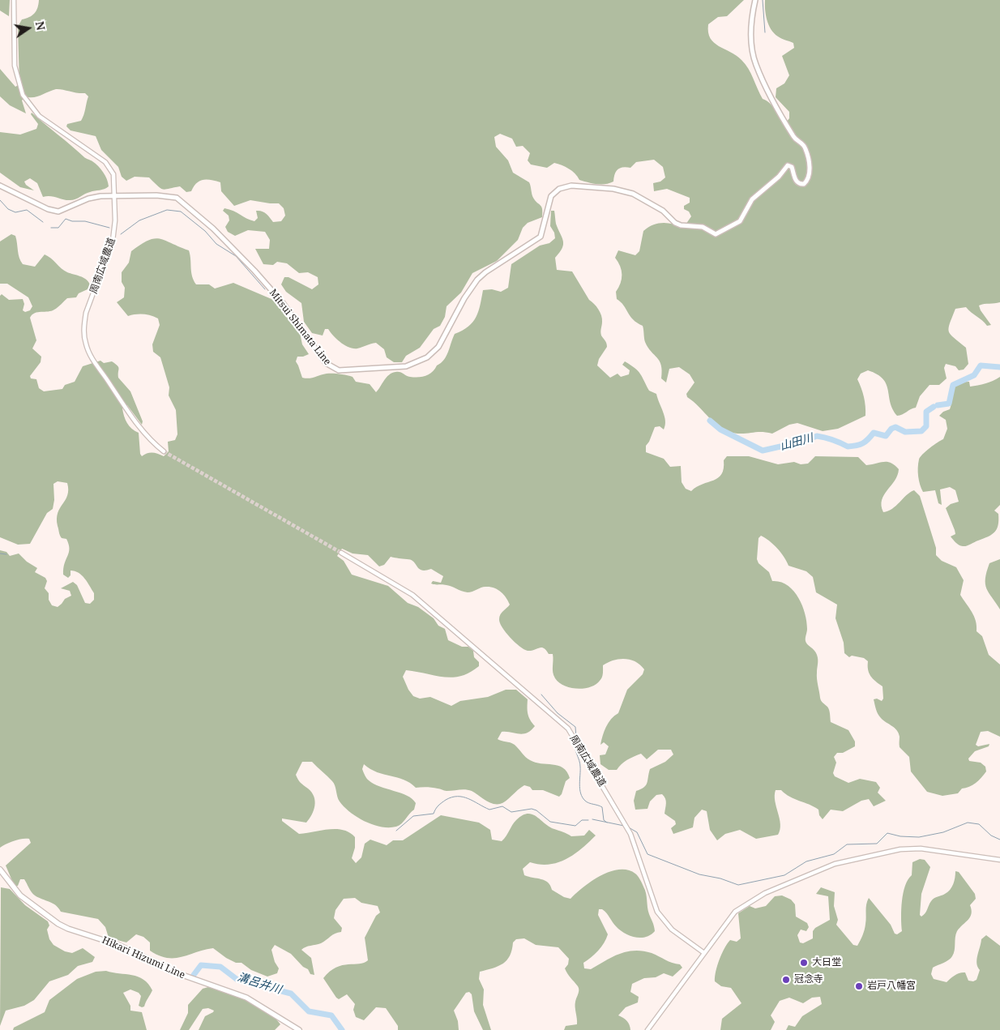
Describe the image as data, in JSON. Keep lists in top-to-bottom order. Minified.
{"streets":{"main road":["Mitsui Shimata Line","Hikari Hizumi Line"],"street":["周南広域農道"]},"crossings":[["周南広域農道","Mitsui Shimata Line"]],"water":["山田川","溝呂井川"],"places":["大日堂","冠念寺","岩戸八幡宮"],"north":"right"}
